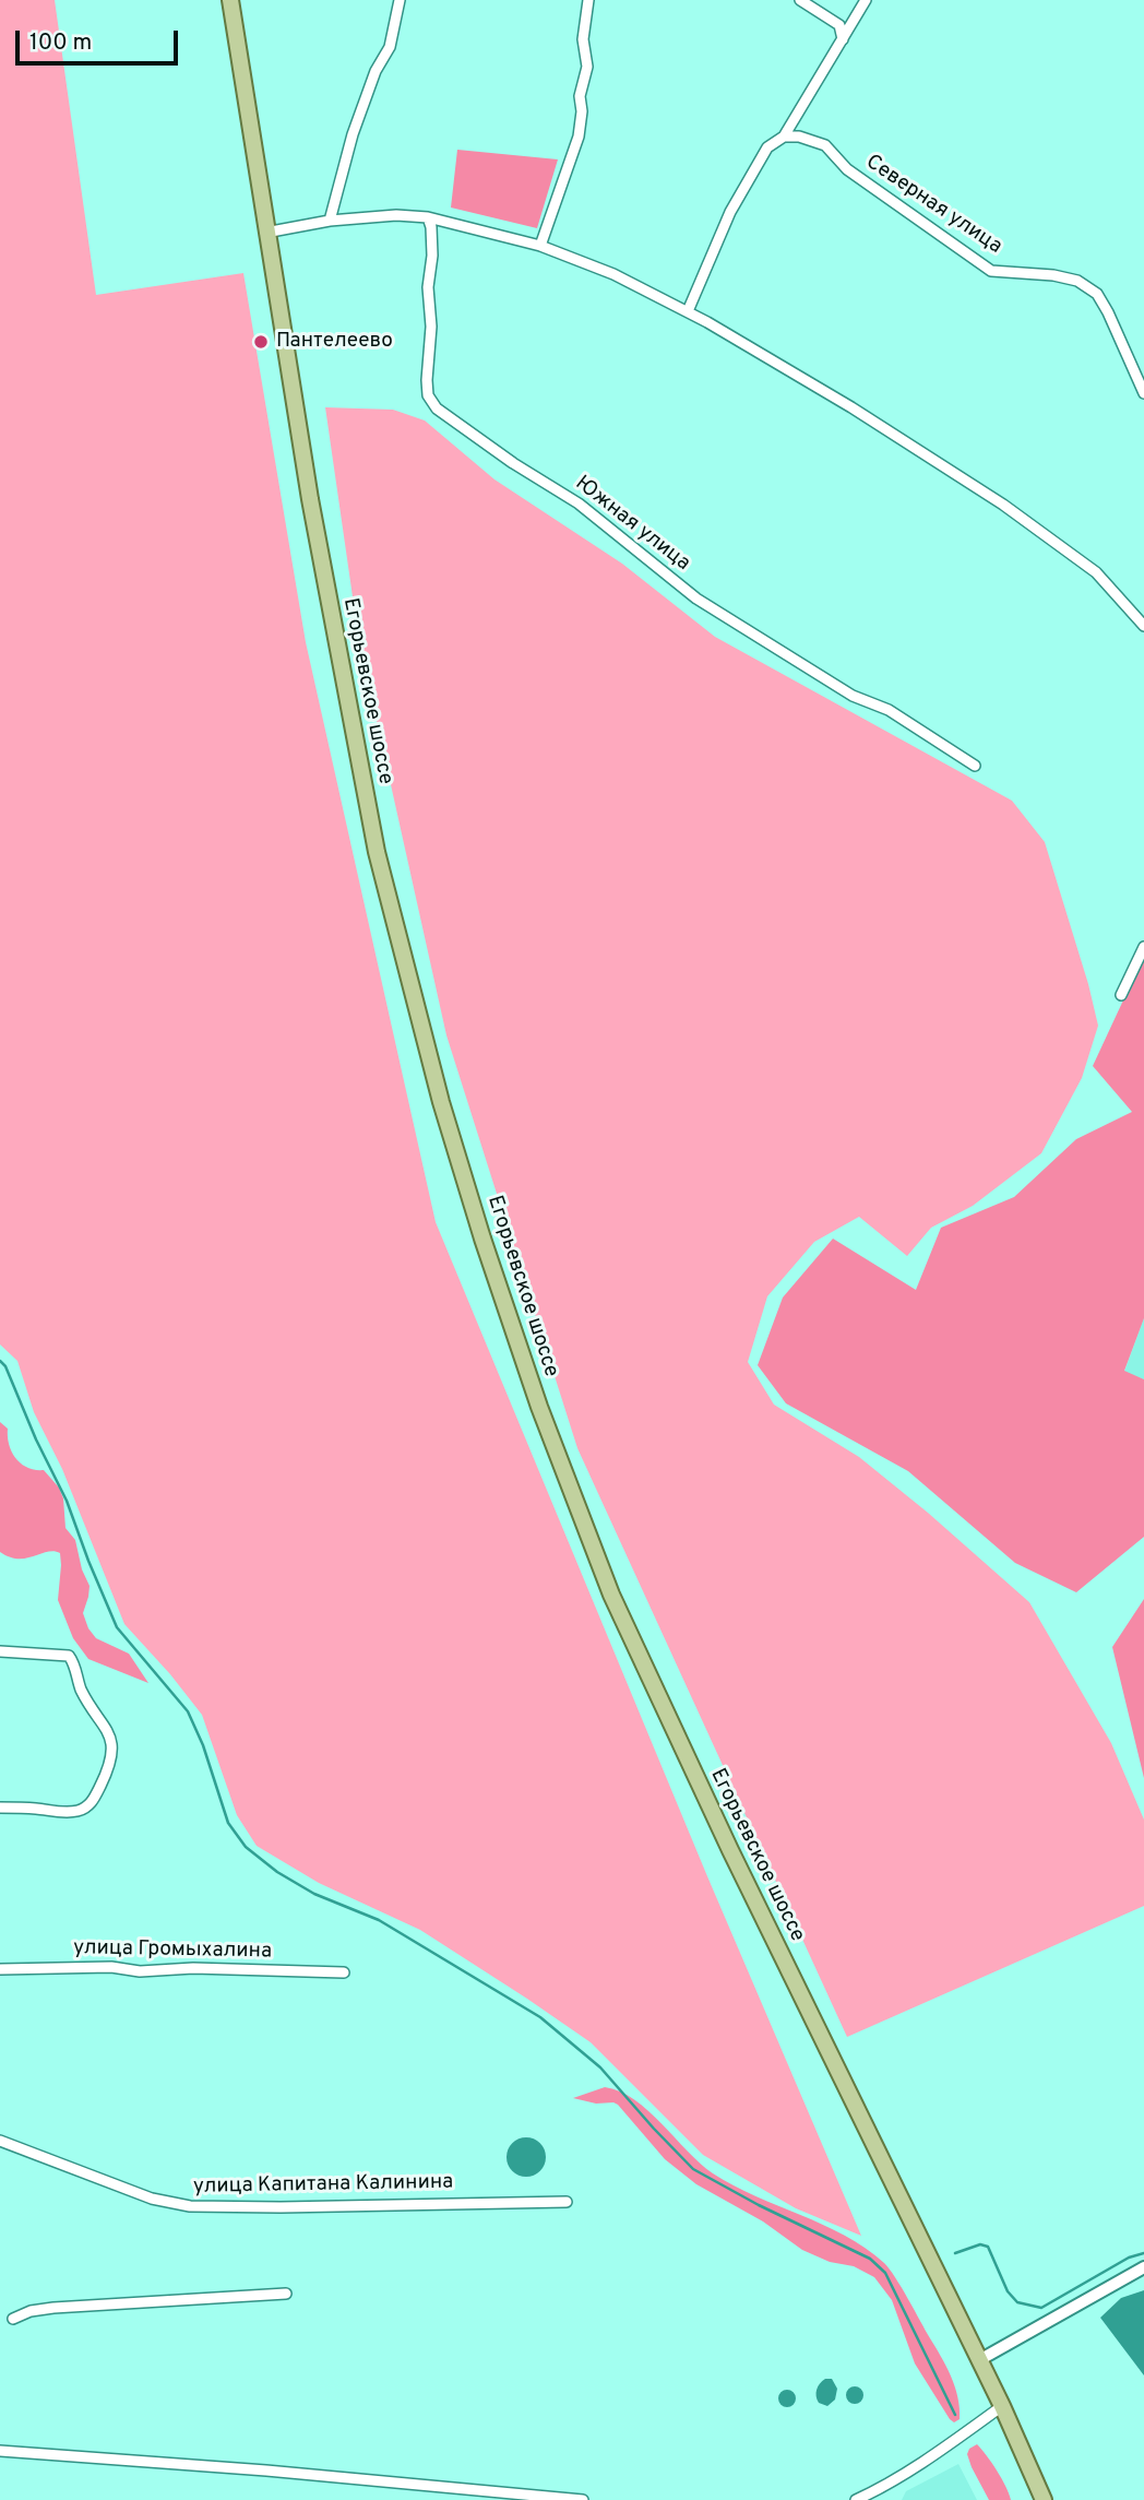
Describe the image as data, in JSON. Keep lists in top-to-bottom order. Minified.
{"streets":{"main road":["Егорьевское шоссе"],"street":["Северная улица","Южная улица","улица Громыхалина","улица Капитана Калинина"]},"places":["Пантелеево"],"scale_bar":"100 m"}
